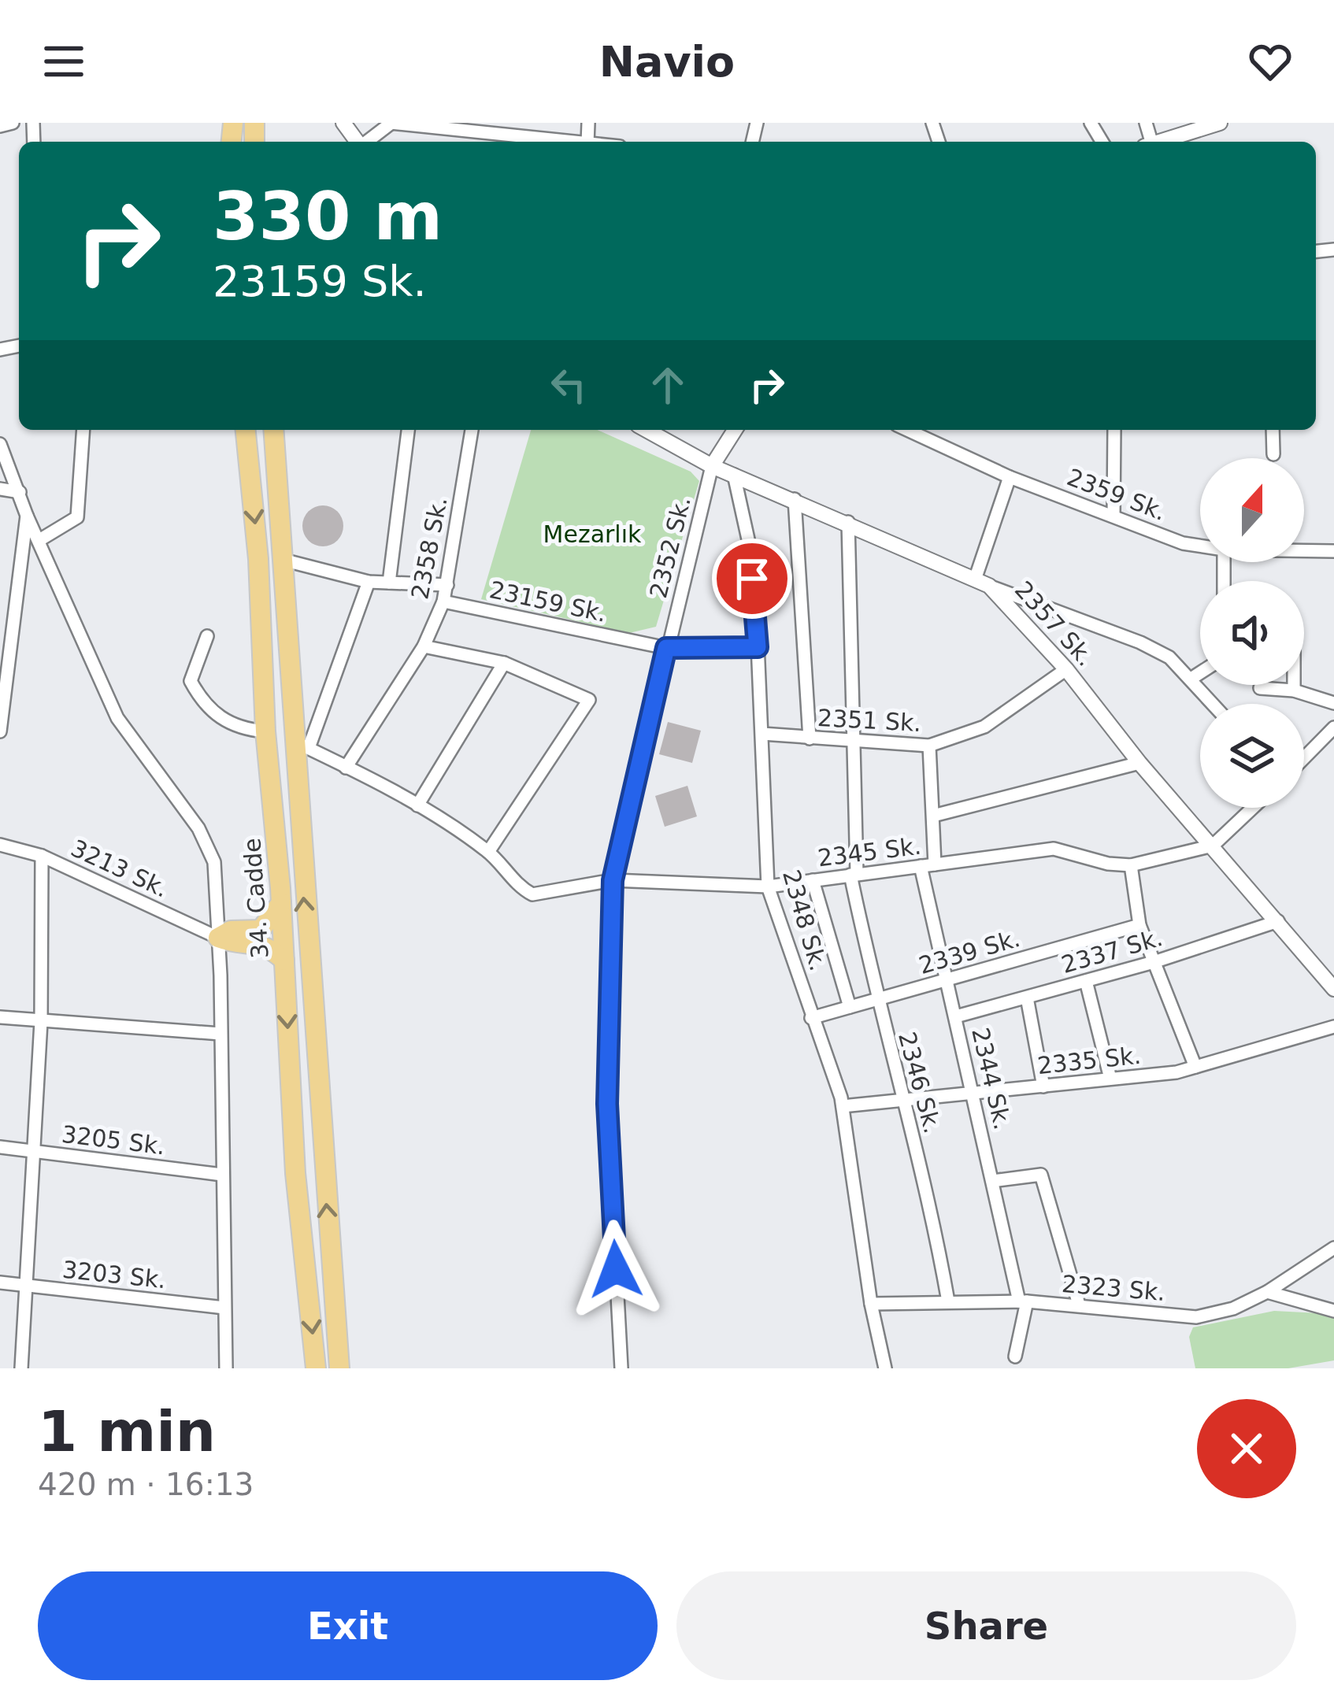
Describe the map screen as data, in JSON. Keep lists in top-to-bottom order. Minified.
{"streets":{"main road":["34. Cadde"],"street":["2359 Sk.","2352 Sk.","2358 Sk.","23159 Sk.","2357 Sk.","2351 Sk.","2345 Sk.","3213 Sk.","2348 Sk.","2337 Sk.","2339 Sk.","2335 Sk.","2344 Sk.","2346 Sk.","3205 Sk.","3203 Sk.","2323 Sk."]},"crossings":[["2352 Sk.","23159 Sk."],["2352 Sk.","2357 Sk."],["2352 Sk.","2345 Sk."],["2358 Sk.","23159 Sk."],["23159 Sk.","2348 Sk."],["2357 Sk.","2351 Sk."],["2357 Sk.","2345 Sk."],["2357 Sk.","2348 Sk."],["2357 Sk.","2337 Sk."],["2357 Sk.","2346 Sk."],["2351 Sk.","2348 Sk."],["2351 Sk.","2344 Sk."],["2351 Sk.","2346 Sk."],["2345 Sk.","2348 Sk."],["2345 Sk.","2344 Sk."],["2345 Sk.","2346 Sk."],["2348 Sk.","2339 Sk."],["2348 Sk.","2335 Sk."],["2348 Sk.","2323 Sk."],["2337 Sk.","2344 Sk."],["2339 Sk.","2344 Sk."],["2339 Sk.","2346 Sk."],["2335 Sk.","2344 Sk."],["2335 Sk.","2346 Sk."],["2344 Sk.","2323 Sk."],["2346 Sk.","2323 Sk."]],"parks":["Mezarlık"],"north":"top","page":{"header":"Navio","turn":["330 m","23159 Sk."],"heading":["1 min","420 m · 16:13"],"buttons":["Exit","Share"]}}
